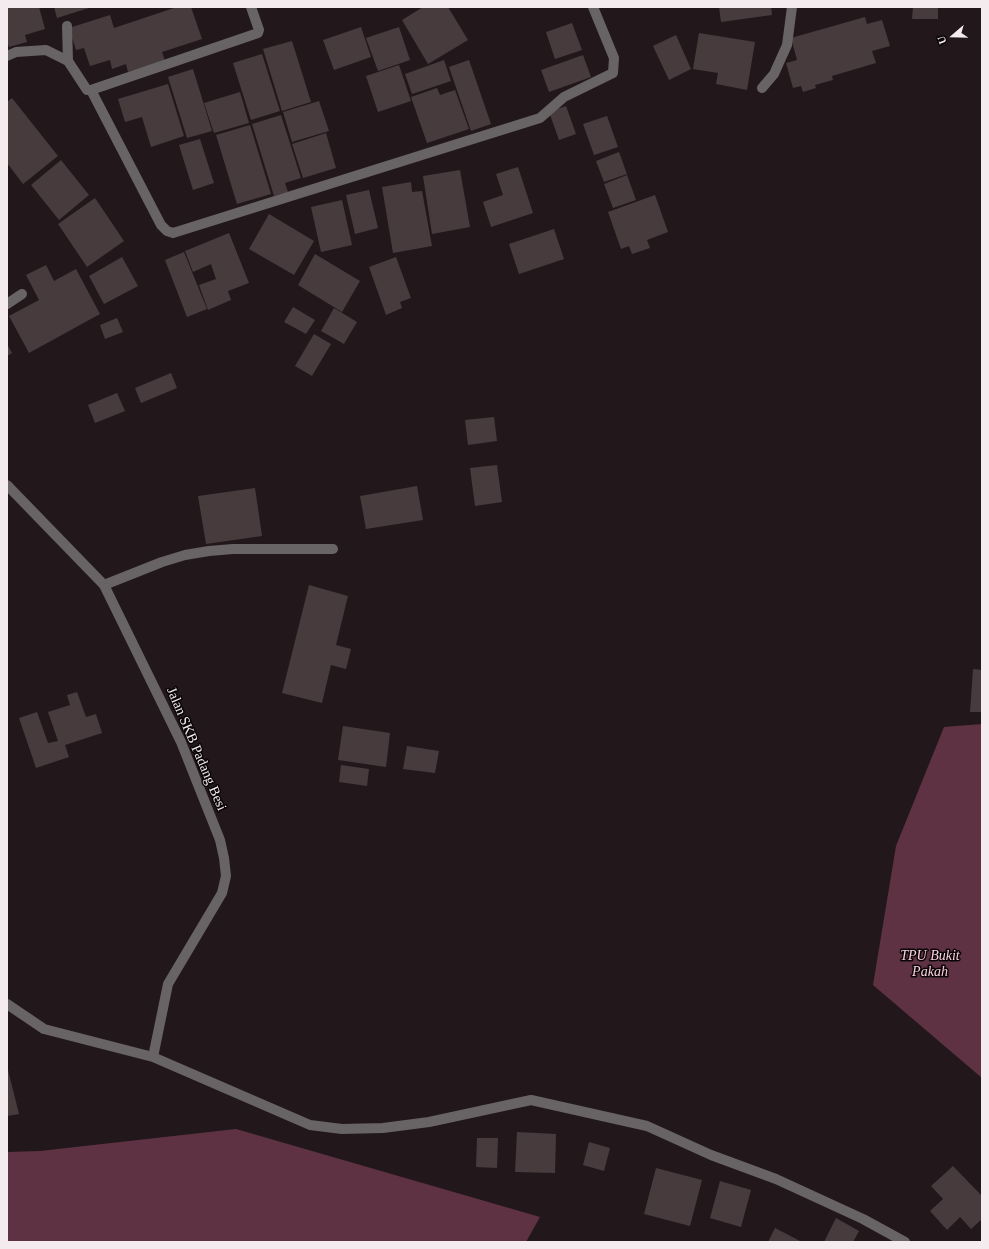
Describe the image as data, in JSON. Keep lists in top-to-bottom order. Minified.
{"streets":{"street":["Jalan SKB Padang Besi"]},"parks":["TPU Bukit Pakah"],"north":"left"}
